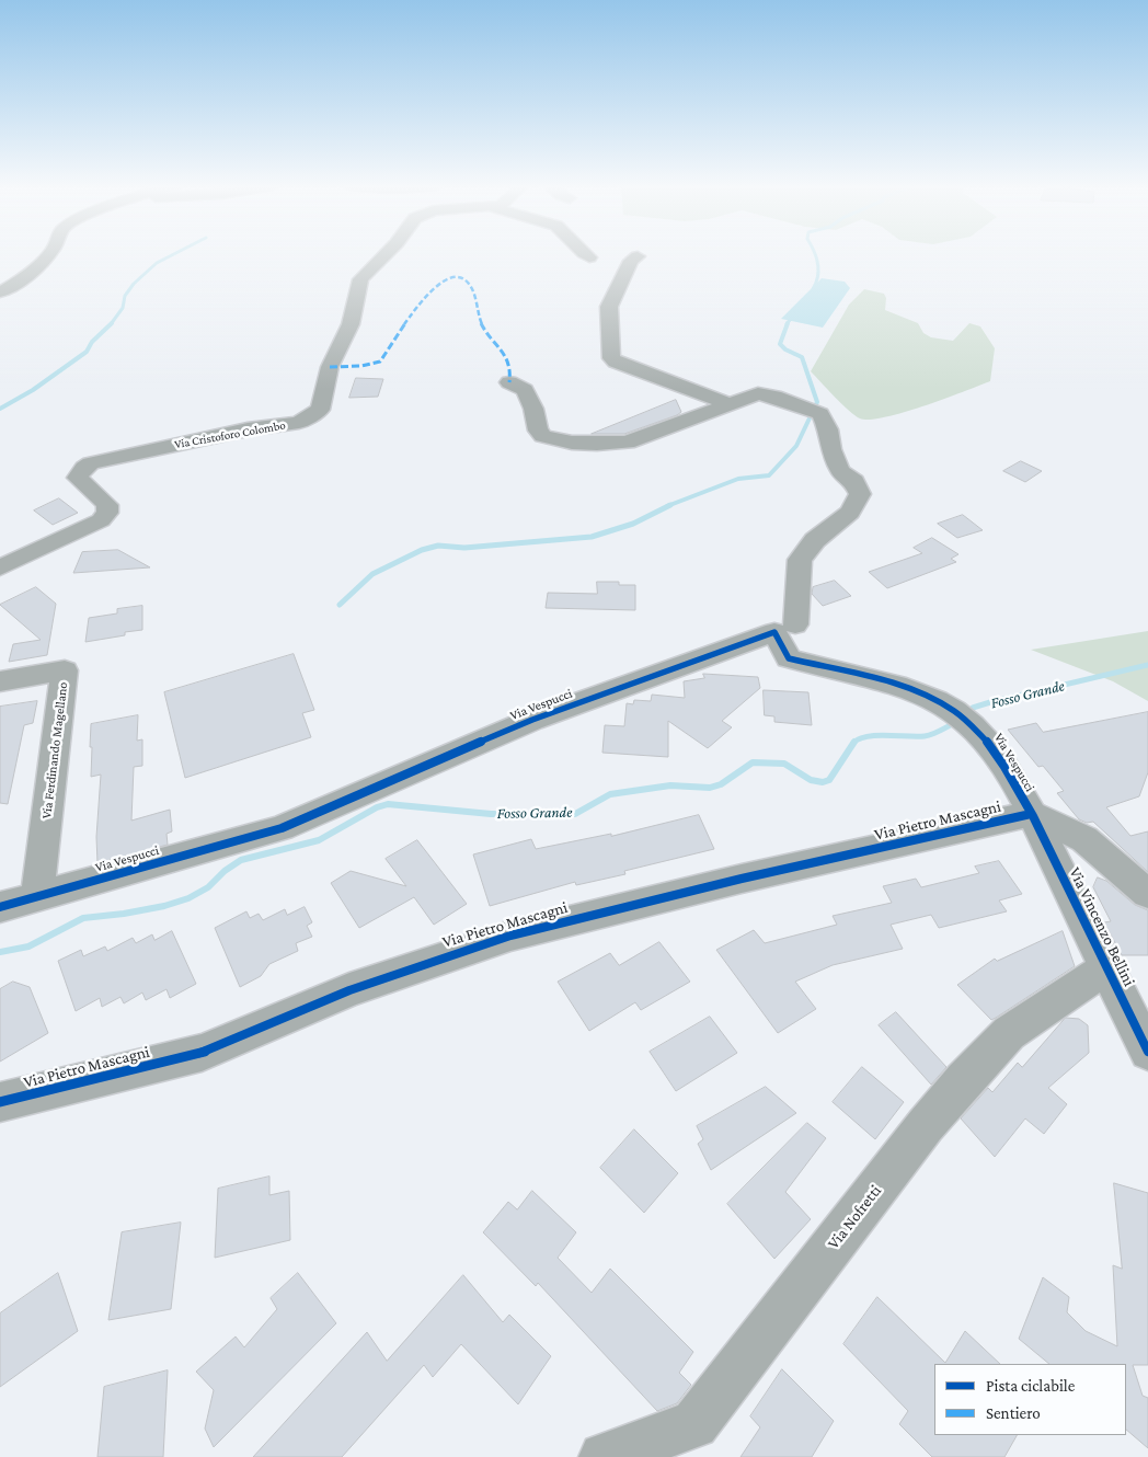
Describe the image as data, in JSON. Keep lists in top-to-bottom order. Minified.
{"streets":{"street":["Via Cristoforo Colombo","Via Vespucci","Via Ferdinando Magellano","Via Pietro Mascagni","Via Vincenzo Bellini","Via Nofretti"]},"crossings":[["Via Vespucci","Via Ferdinando Magellano"],["Via Vespucci","Via Pietro Mascagni"],["Via Vespucci","Via Vincenzo Bellini"],["Via Pietro Mascagni","Via Vincenzo Bellini"],["Via Vincenzo Bellini","Via Nofretti"]],"water":["Fosso Grande"],"legend":["Pista ciclabile","Sentiero"]}
